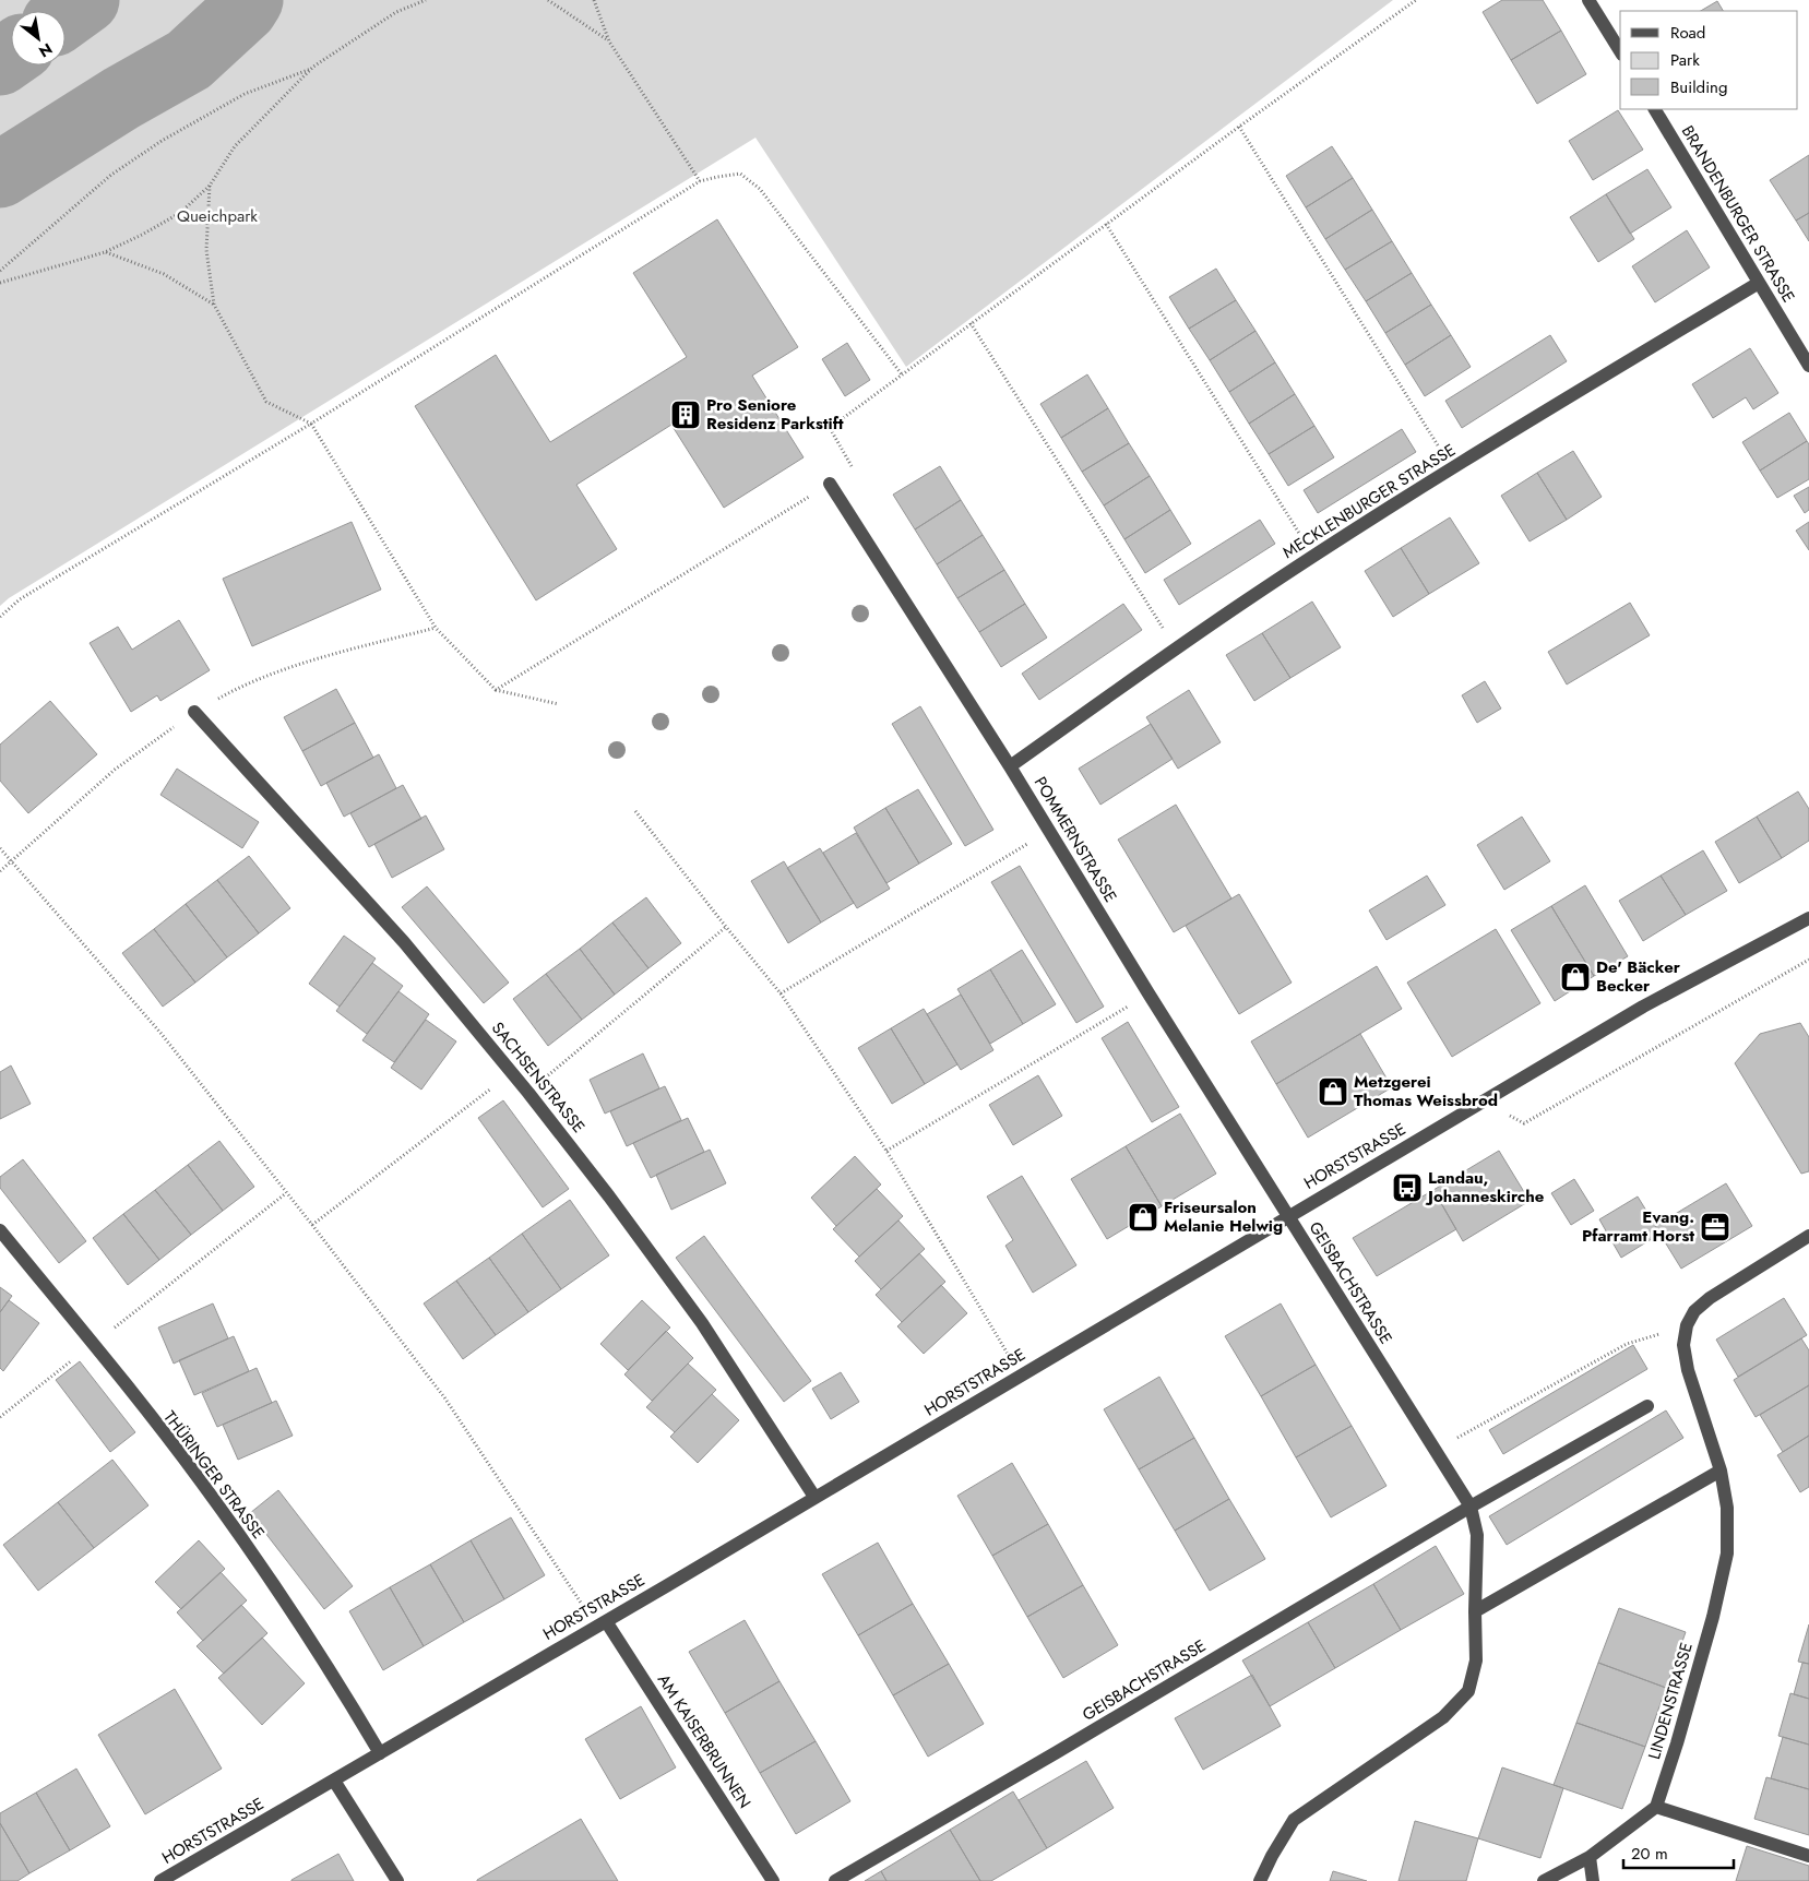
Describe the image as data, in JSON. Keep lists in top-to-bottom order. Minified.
{"streets":{"street":["BRANDENBURGER STRASSE","MECKLENBURGER STRASSE","POMMERNSTRASSE","SACHSENSTRASSE","HORSTSTRASSE","GEISBACHSTRASSE","THÜRINGER STRASSE","LINDENSTRASSE","AM KAISERBRUNNEN"]},"crossings":[["BRANDENBURGER STRASSE","MECKLENBURGER STRASSE"],["MECKLENBURGER STRASSE","POMMERNSTRASSE"],["POMMERNSTRASSE","HORSTSTRASSE"],["POMMERNSTRASSE","GEISBACHSTRASSE"],["SACHSENSTRASSE","HORSTSTRASSE"],["HORSTSTRASSE","GEISBACHSTRASSE"],["HORSTSTRASSE","THÜRINGER STRASSE"],["HORSTSTRASSE","AM KAISERBRUNNEN"]],"parks":["Queichpark"],"places":{"building":["Pro Seniore Residenz Parkstift"],"shop":["De' Bäcker Becker","Metzgerei Thomas Weissbrod","Friseursalon Melanie Helwig"],"bus stop":["Landau, Johanneskirche"],"office":["Evang. Pfarramt Horst"]},"legend":["Road","Park","Building"],"scale_bar":"20 m","north":"bottom right"}
